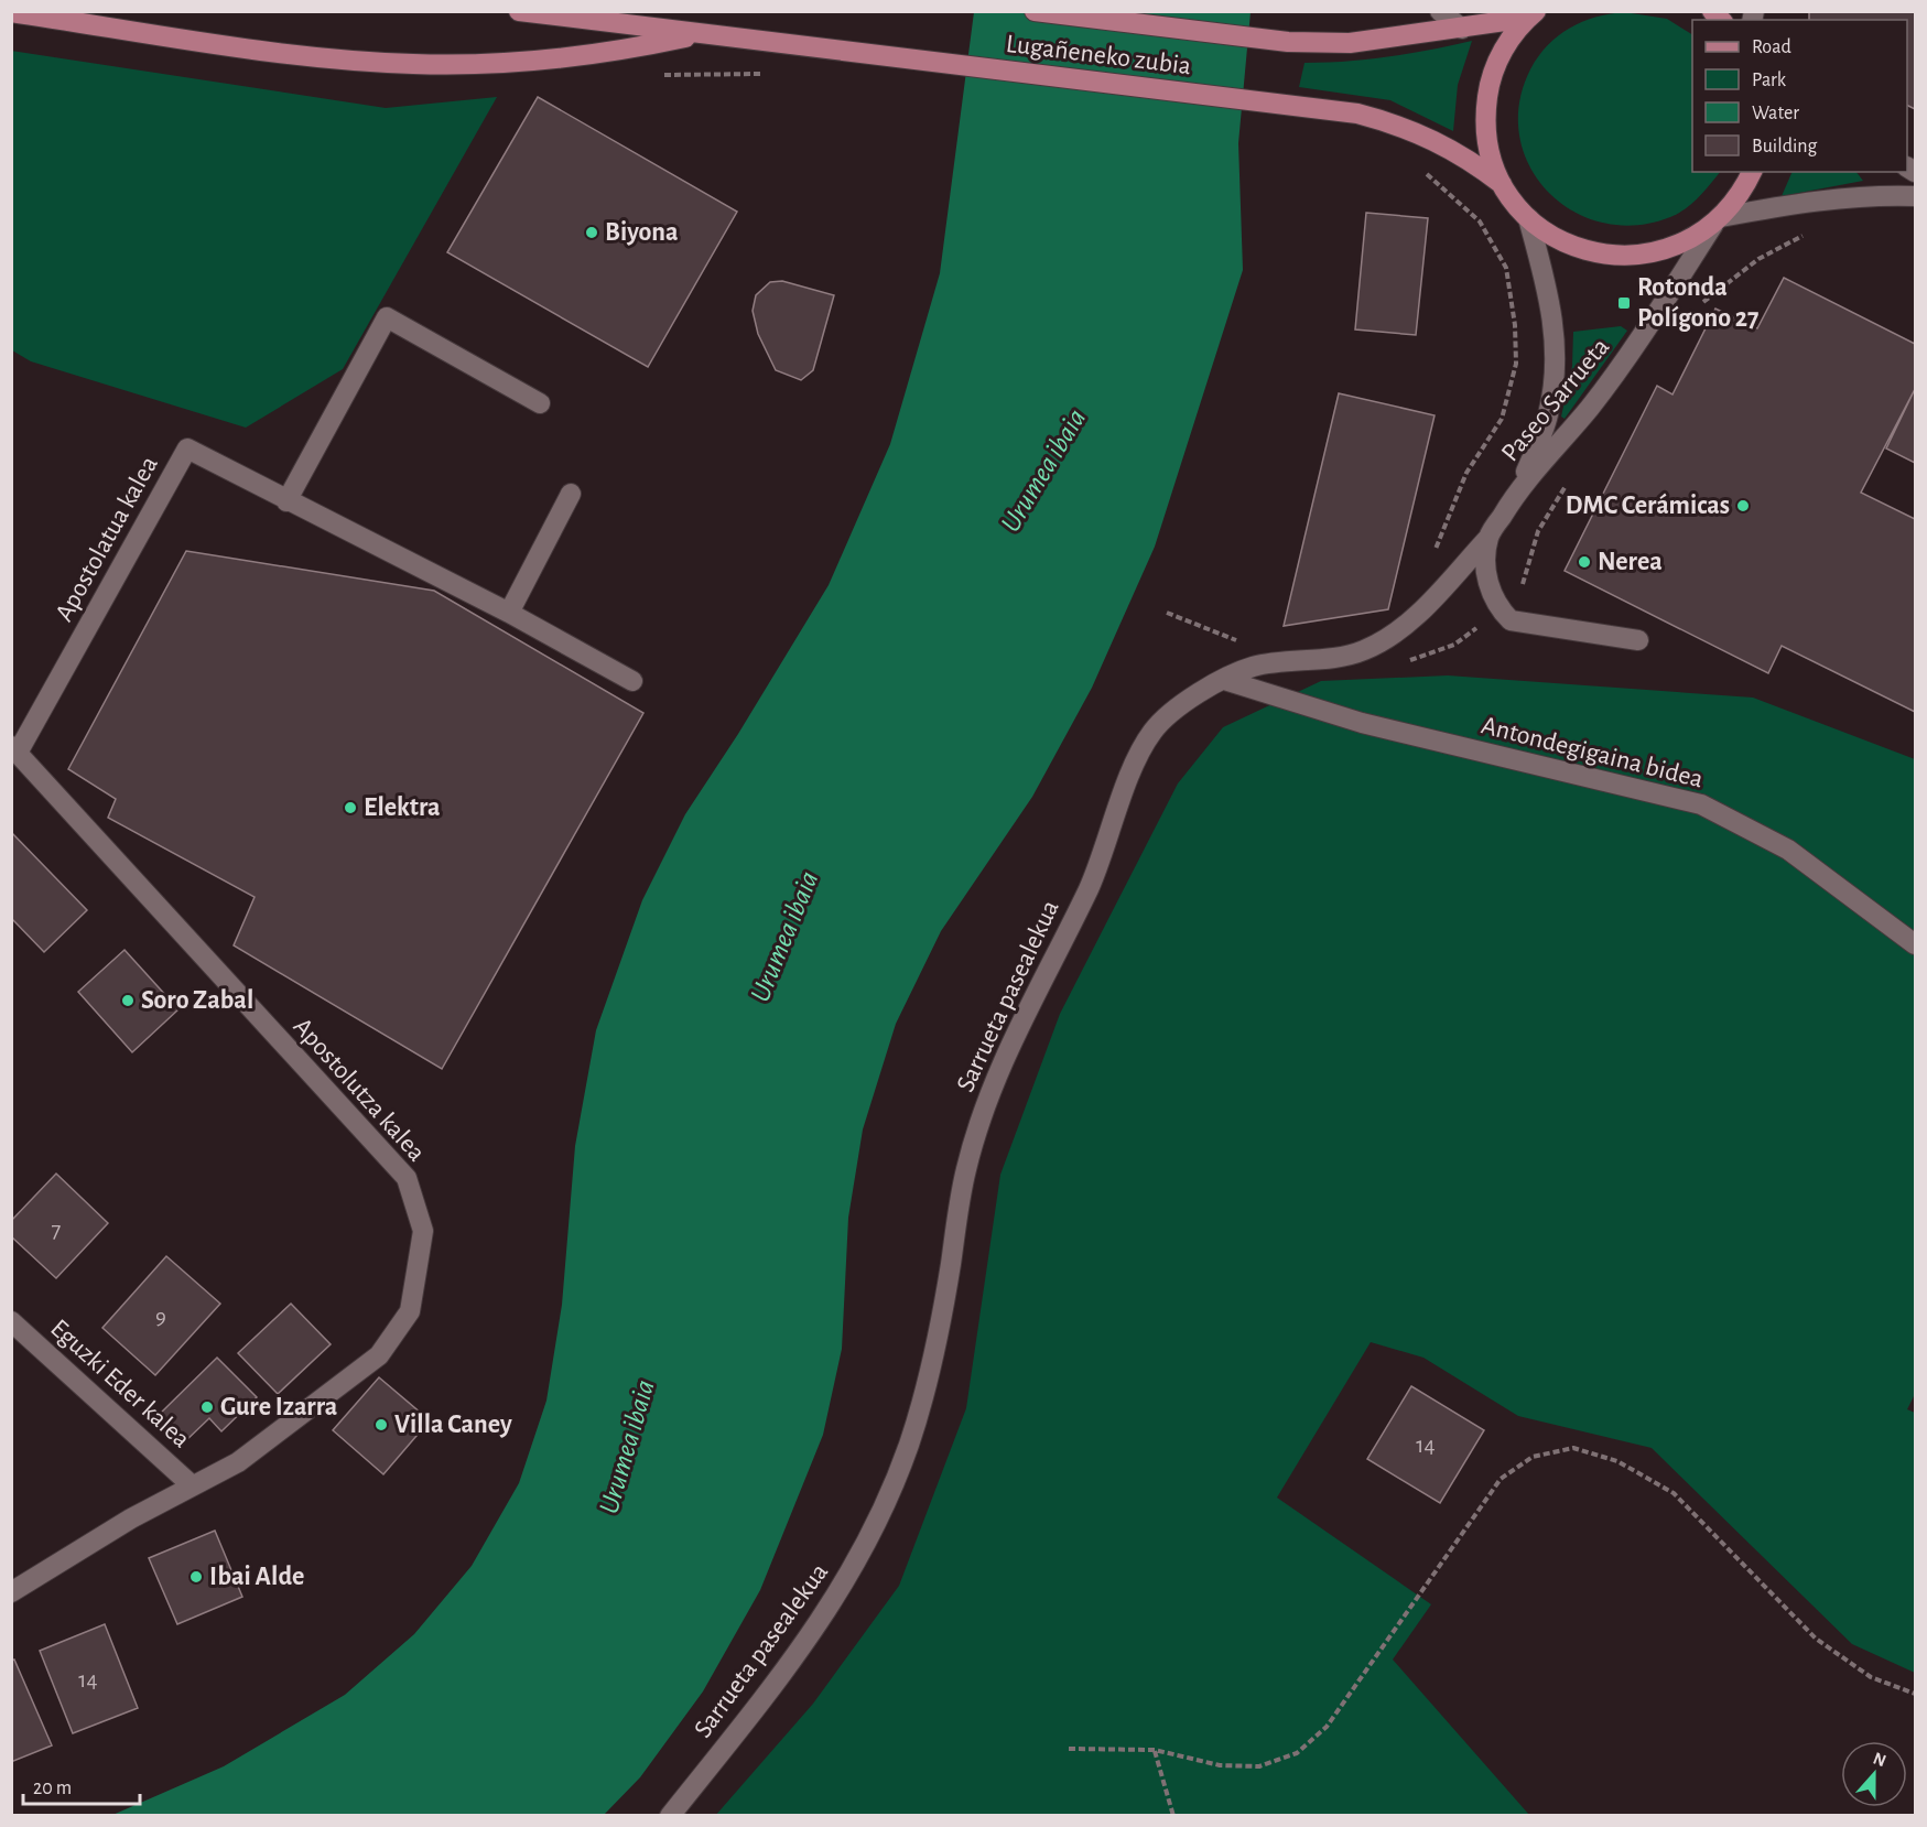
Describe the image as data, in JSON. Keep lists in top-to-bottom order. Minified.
{"streets":{"main road":["Lugañeneko zubia"],"street":["Paseo Sarrueta","Apostolatua kalea","Antondegigaina bidea","Sarrueta pasealekua","Apostolutza kalea","Eguzki Eder kalea"]},"crossings":[["Paseo Sarrueta","Sarrueta pasealekua"],["Apostolatua kalea","Apostolutza kalea"],["Antondegigaina bidea","Sarrueta pasealekua"],["Apostolutza kalea","Eguzki Eder kalea"]],"water":["Urumea ibaia"],"places":{"other":["Biyona","DMC Cerámicas","Nerea","Elektra","Soro Zabal","Gure Izarra","Villa Caney","Ibai Alde"],"transit":["Rotonda Polígono 27"]},"house_numbers":["7","9","14","14"],"legend":["Road","Park","Water","Building"],"scale_bar":"20 m","north":"top"}
